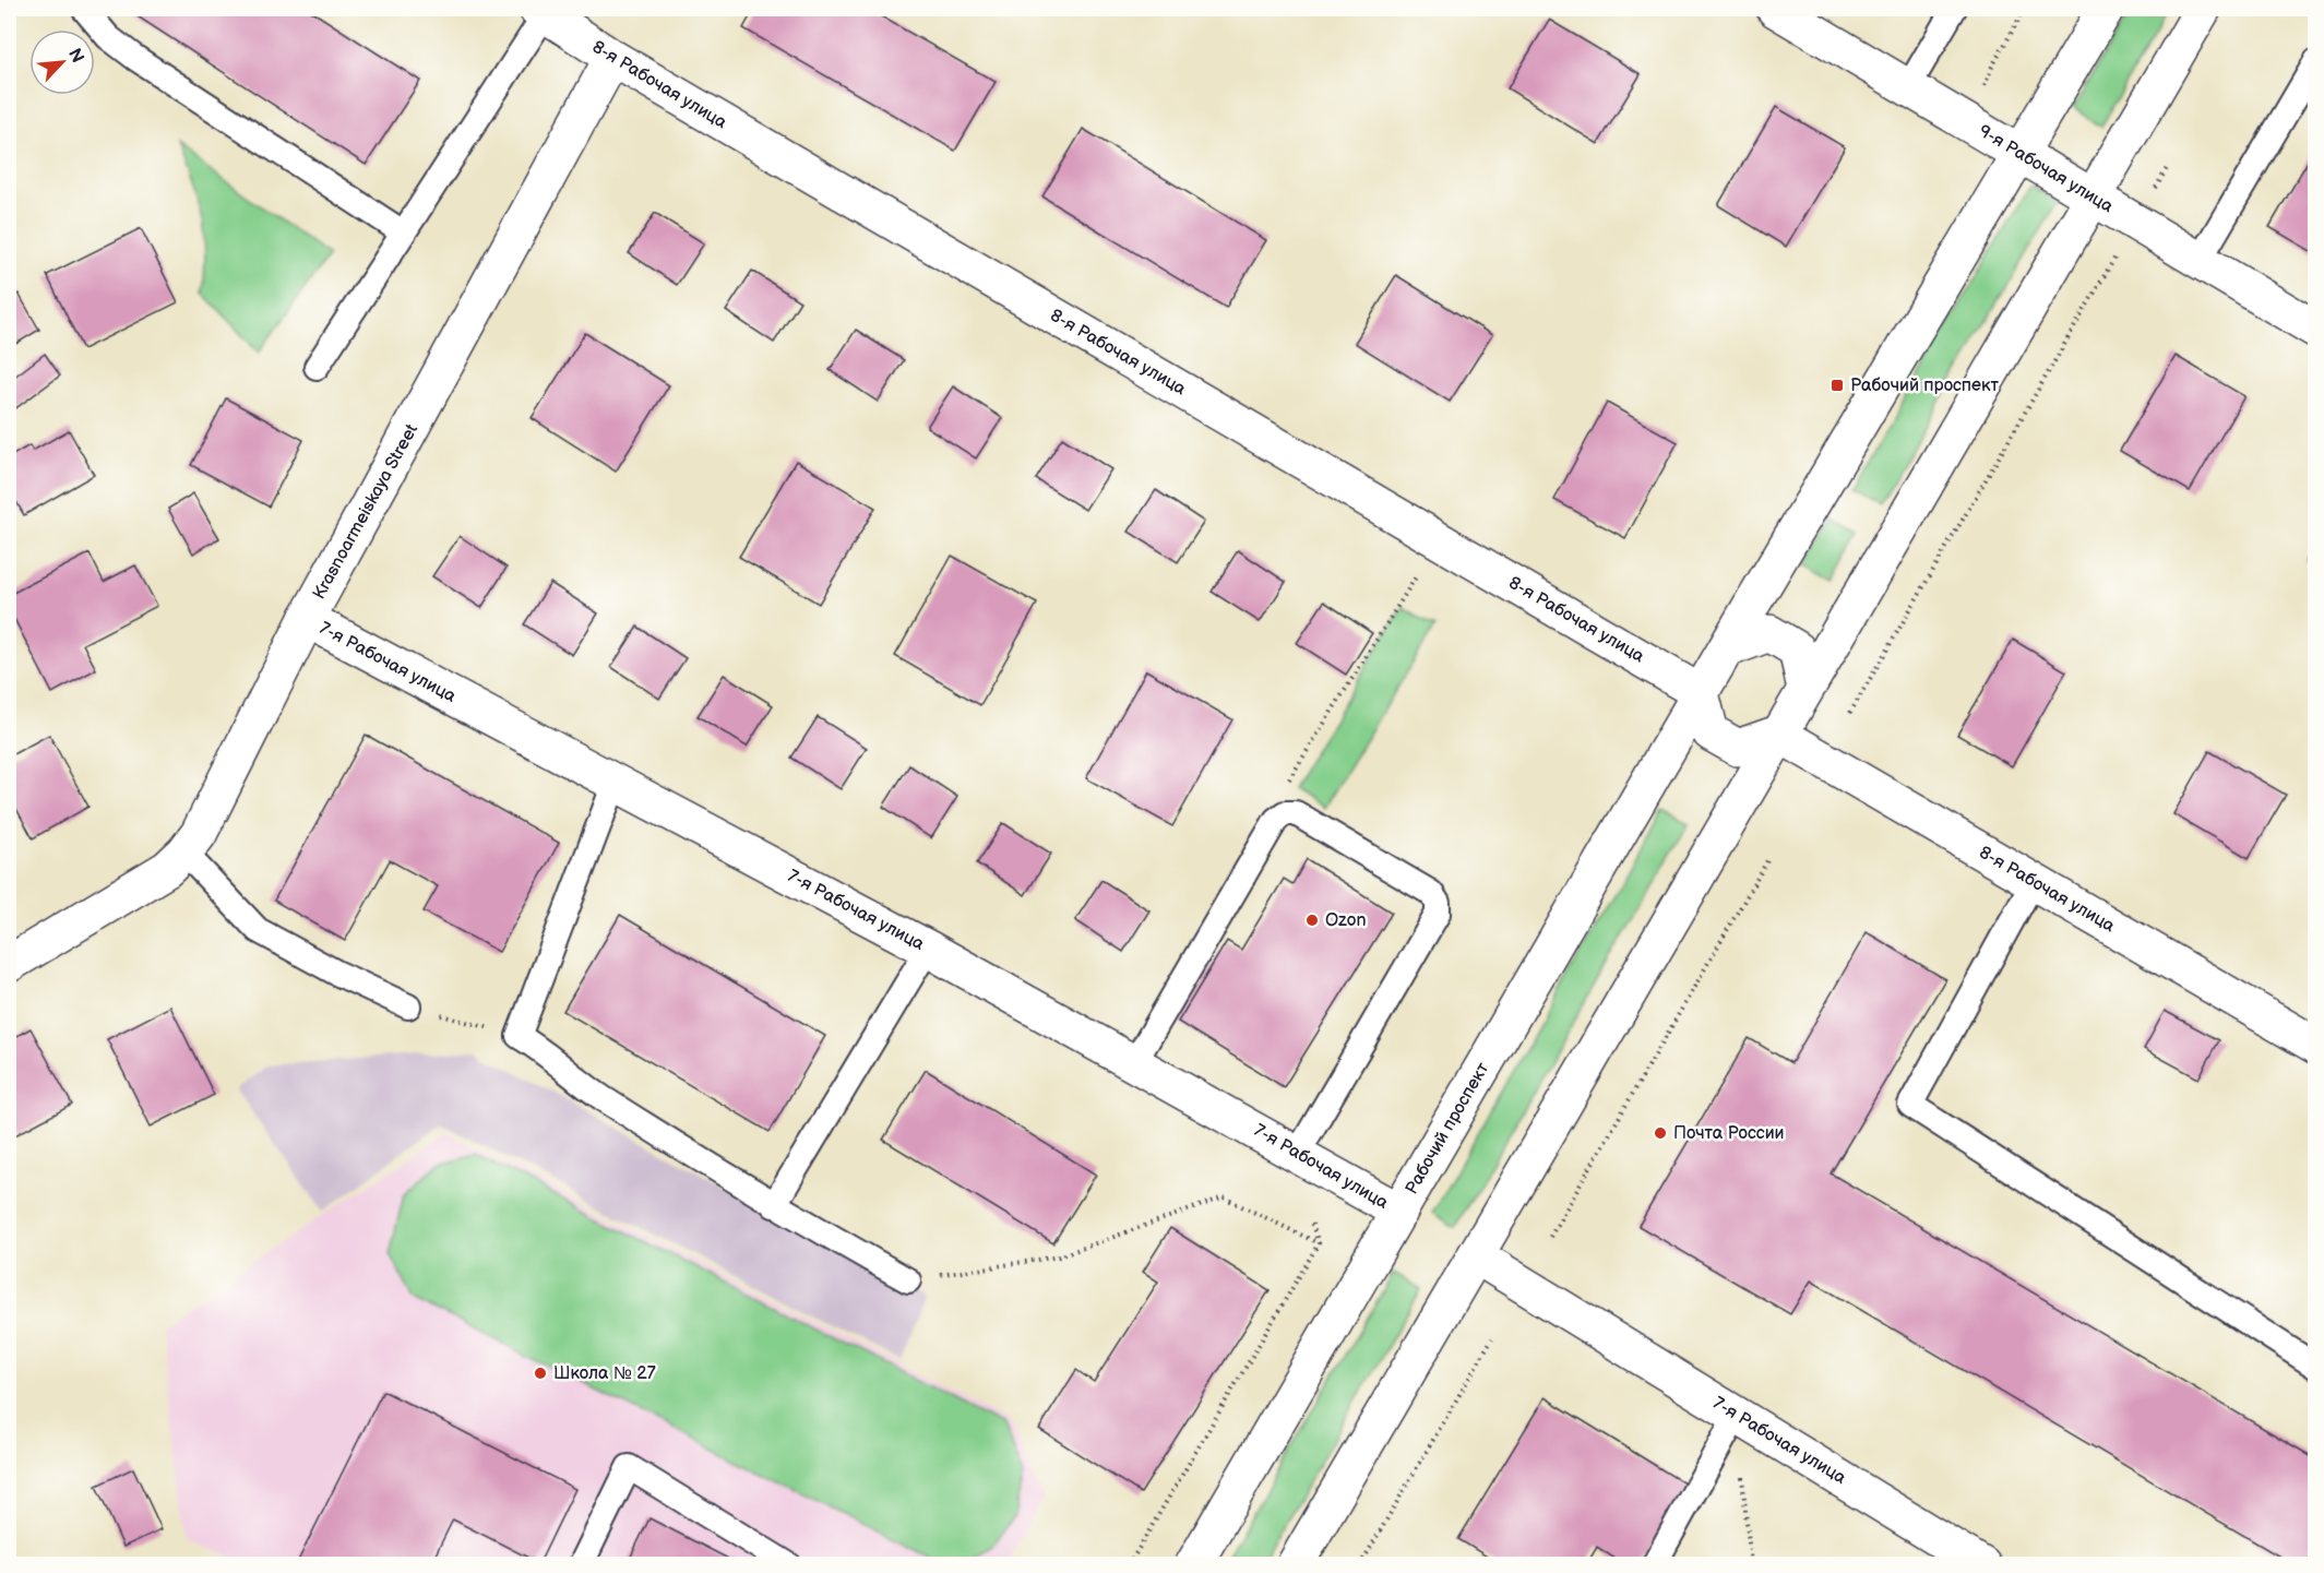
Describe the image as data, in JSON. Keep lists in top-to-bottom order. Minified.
{"streets":{"street":["8-я Рабочая улица","9-я Рабочая улица","Krasnoarmeiskaya Street","7-я Рабочая улица","Рабочий проспект"]},"crossings":[["8-я Рабочая улица","Krasnoarmeiskaya Street"],["8-я Рабочая улица","Рабочий проспект"],["9-я Рабочая улица","Рабочий проспект"],["Krasnoarmeiskaya Street","7-я Рабочая улица"],["7-я Рабочая улица","Рабочий проспект"]],"places":{"transit":["Рабочий проспект"],"other":["Ozon","Почта России","Школа № 27"]},"north":"top right"}
